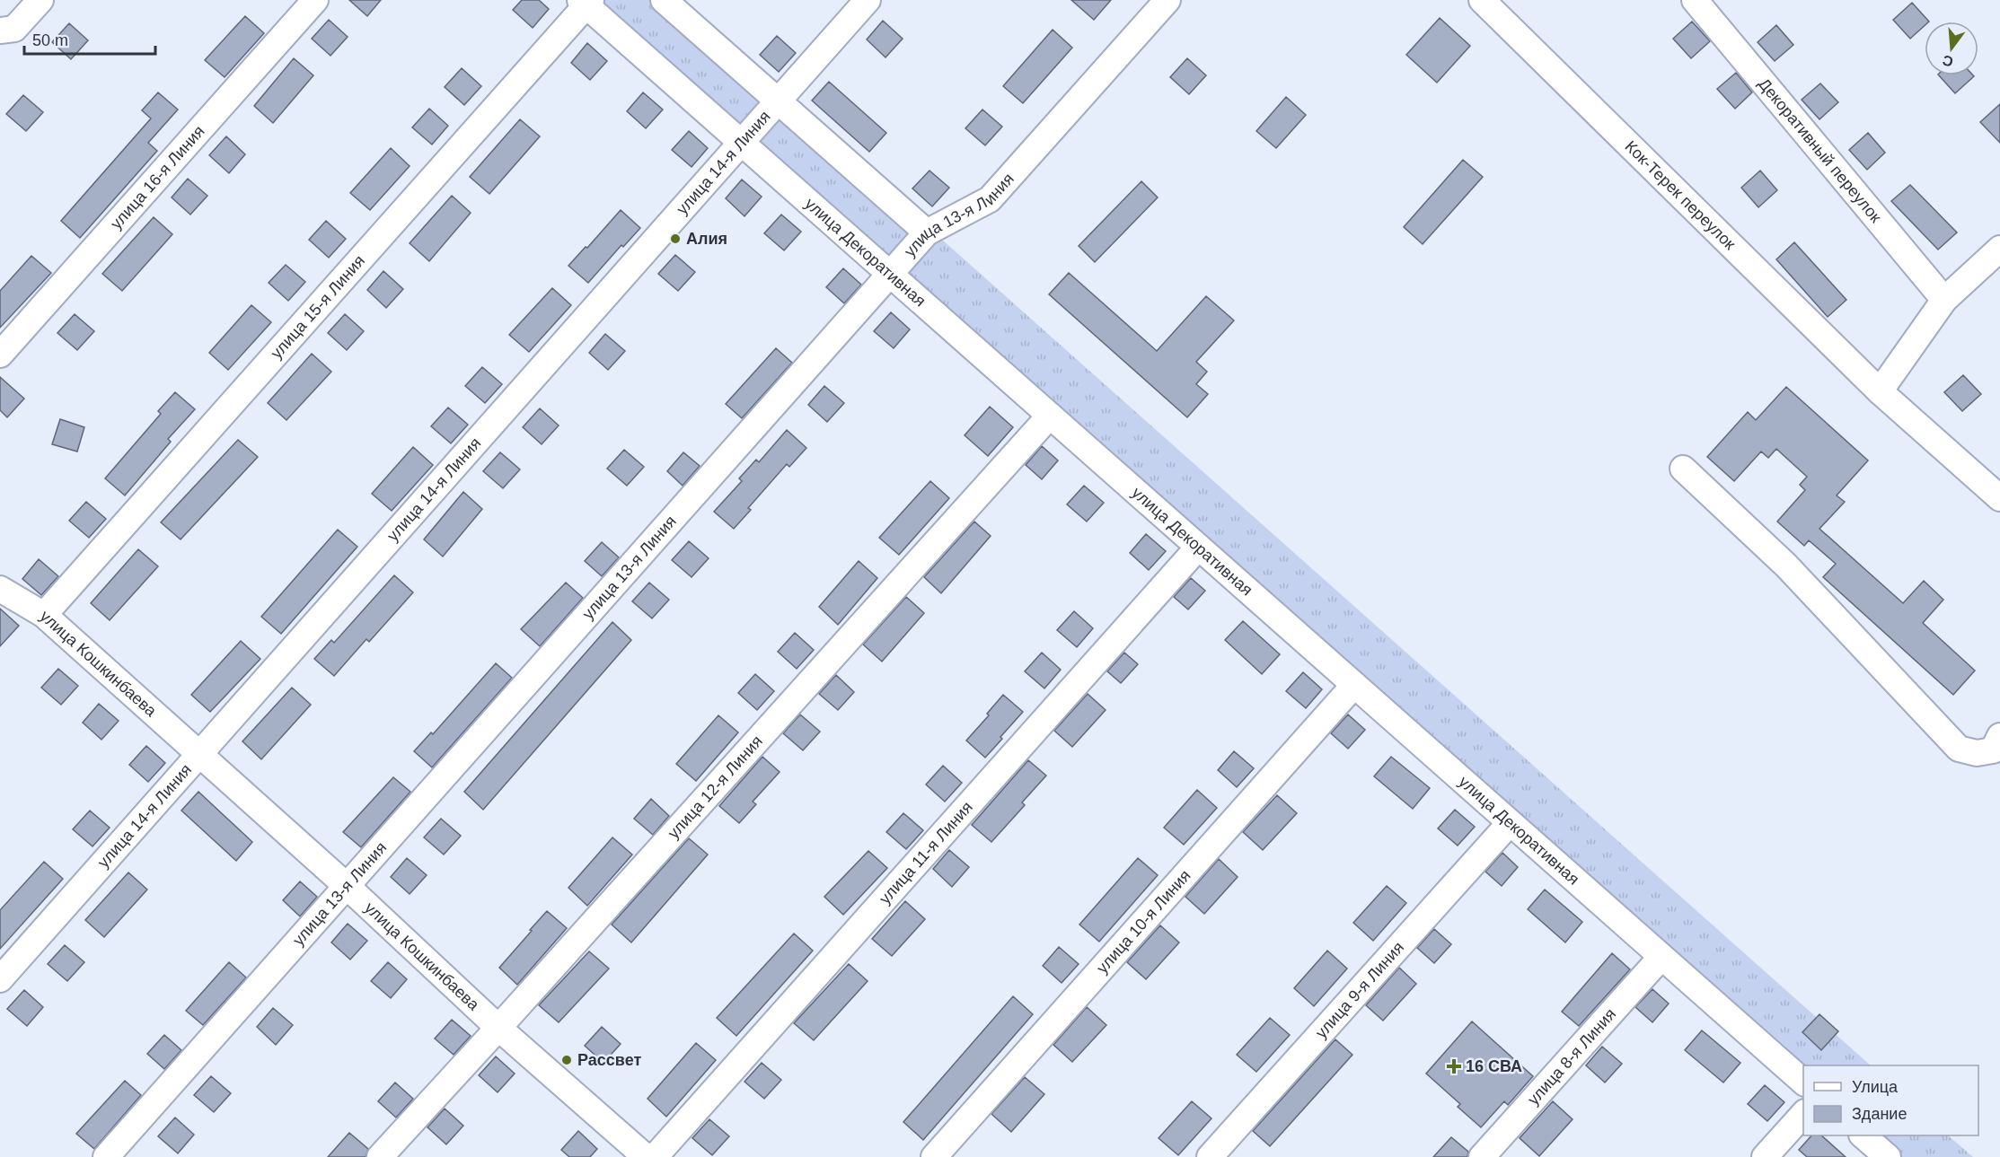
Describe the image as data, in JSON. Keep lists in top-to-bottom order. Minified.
{"streets":{"street":["Декоративный переулок","улица 14-я Линия","улица 16-я Линия","Кок-Терек переулок","улица 13-я Линия","улица Декоративная","улица 15-я Линия","улица Кошкинбаева","улица 12-я Линия","улица 11-я Линия","улица 10-я Линия","улица 9-я Линия","улица 8-я Линия"]},"crossings":[["улица 14-я Линия","улица Декоративная"],["улица 14-я Линия","улица Кошкинбаева"],["улица 13-я Линия","улица Декоративная"],["улица 13-я Линия","улица Кошкинбаева"],["улица Декоративная","улица 15-я Линия"],["улица Декоративная","улица 12-я Линия"],["улица Декоративная","улица 11-я Линия"],["улица Декоративная","улица 10-я Линия"],["улица Декоративная","улица 9-я Линия"],["улица Декоративная","улица 8-я Линия"],["улица 15-я Линия","улица Кошкинбаева"],["улица Кошкинбаева","улица 12-я Линия"]],"places":{"other":["Алия","Рассвет"],"health":["16 СВА"]},"legend":["Улица","Здание"],"scale_bar":"50 m","north":"bottom"}
